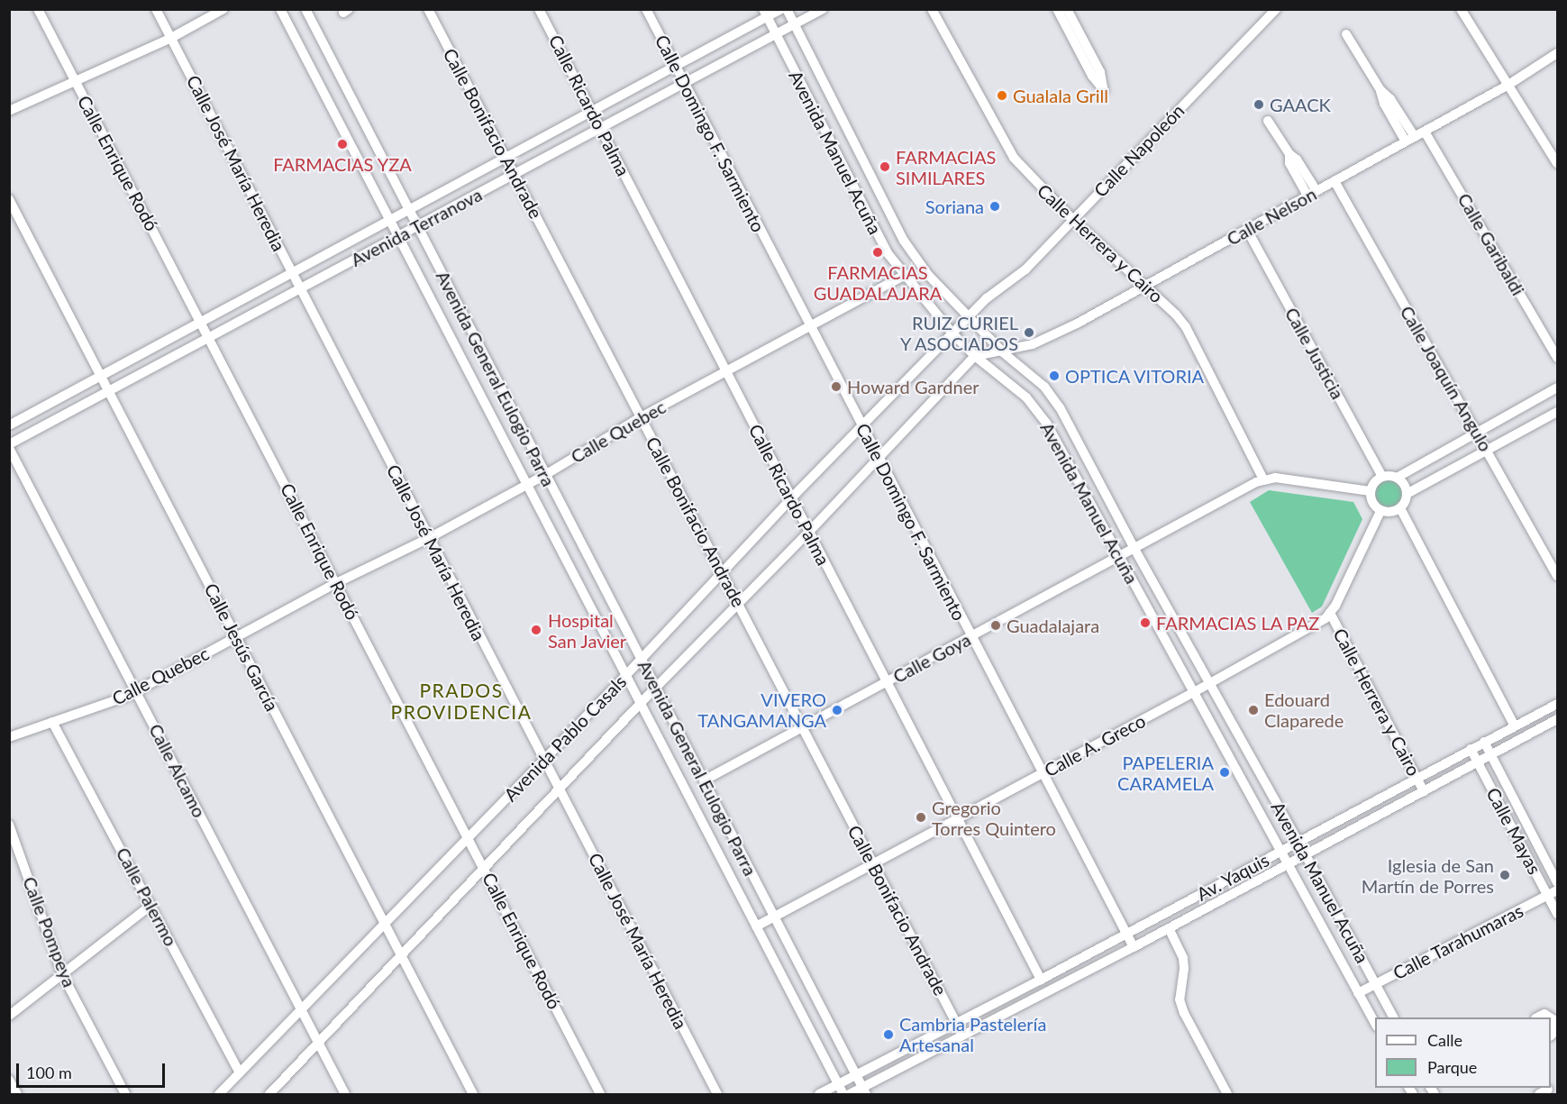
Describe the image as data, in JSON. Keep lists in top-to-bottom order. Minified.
{"streets":{"street":["Calle Ricardo Palma","Calle Bonifacio Andrade","Calle Domingo F. Sarmiento","Calle Napoleón","Avenida Manuel Acuña","Calle Enrique Rodó","Calle José María Heredia","Calle Nelson","Avenida Terranova","Calle Herrera y Cairo","Calle Garibaldi","Calle Justicia","Avenida General Eulogio Parra","Calle Joaquín Angulo","Calle Quebec","Calle Jesús García","Calle Goya","Avenida Pablo Casals","Calle A. Greco","Calle Alcamo","Calle Mayas","Av. Yaquis","Calle Palermo","Calle Pompeya","Calle Tarahumaras"]},"crossings":[["Calle Ricardo Palma","Avenida Terranova"],["Calle Ricardo Palma","Calle Quebec"],["Calle Ricardo Palma","Calle Goya"],["Calle Ricardo Palma","Avenida Pablo Casals"],["Calle Ricardo Palma","Calle A. Greco"],["Calle Ricardo Palma","Av. Yaquis"],["Calle Bonifacio Andrade","Avenida Terranova"],["Calle Bonifacio Andrade","Calle Quebec"],["Calle Bonifacio Andrade","Calle Goya"],["Calle Bonifacio Andrade","Avenida Pablo Casals"],["Calle Bonifacio Andrade","Calle A. Greco"],["Calle Bonifacio Andrade","Av. Yaquis"],["Calle Domingo F. Sarmiento","Avenida Terranova"],["Calle Domingo F. Sarmiento","Calle Quebec"],["Calle Domingo F. Sarmiento","Calle Goya"],["Calle Domingo F. Sarmiento","Avenida Pablo Casals"],["Calle Domingo F. Sarmiento","Calle A. Greco"],["Calle Domingo F. Sarmiento","Av. Yaquis"],["Calle Napoleón","Avenida Manuel Acuña"],["Calle Napoleón","Calle Herrera y Cairo"],["Calle Napoleón","Avenida Pablo Casals"],["Avenida Manuel Acuña","Calle Nelson"],["Avenida Manuel Acuña","Avenida Terranova"],["Avenida Manuel Acuña","Calle Quebec"],["Avenida Manuel Acuña","Calle Goya"],["Avenida Manuel Acuña","Avenida Pablo Casals"],["Avenida Manuel Acuña","Calle A. Greco"],["Avenida Manuel Acuña","Av. Yaquis"],["Avenida Manuel Acuña","Calle Tarahumaras"],["Calle Enrique Rodó","Avenida Terranova"],["Calle Enrique Rodó","Calle Quebec"],["Calle Enrique Rodó","Avenida Pablo Casals"],["Calle José María Heredia","Avenida Terranova"],["Calle José María Heredia","Calle Quebec"],["Calle José María Heredia","Avenida Pablo Casals"],["Calle Nelson","Calle Herrera y Cairo"],["Calle Nelson","Calle Garibaldi"],["Calle Nelson","Calle Justicia"],["Calle Nelson","Calle Joaquín Angulo"],["Calle Nelson","Avenida Pablo Casals"],["Avenida Terranova","Avenida General Eulogio Parra"],["Avenida Terranova","Calle Jesús García"],["Avenida Terranova","Calle Alcamo"],["Calle Herrera y Cairo","Calle Goya"],["Calle Herrera y Cairo","Calle A. Greco"],["Calle Herrera y Cairo","Av. Yaquis"],["Calle Justicia","Calle Goya"],["Calle Justicia","Calle A. Greco"],["Avenida General Eulogio Parra","Calle Quebec"],["Avenida General Eulogio Parra","Calle Goya"],["Avenida General Eulogio Parra","Avenida Pablo Casals"],["Avenida General Eulogio Parra","Calle A. Greco"],["Avenida General Eulogio Parra","Av. Yaquis"],["Calle Quebec","Calle Jesús García"],["Calle Quebec","Calle Alcamo"],["Calle Quebec","Calle Palermo"],["Calle Jesús García","Avenida Pablo Casals"],["Calle Goya","Calle A. Greco"],["Avenida Pablo Casals","Calle Alcamo"],["Avenida Pablo Casals","Calle Palermo"],["Calle Mayas","Av. Yaquis"],["Calle Mayas","Calle Tarahumaras"]],"districts":["PRADOS PROVIDENCIA"],"places":["Gualala Grill","GAACK","FARMACIAS YZA","FARMACIAS SIMILARES","Soriana","FARMACIAS GUADALAJARA","RUIZ CURIEL Y ASOCIADOS","OPTICA VITORIA","Howard Gardner","FARMACIAS LA PAZ","Guadalajara","Hospital San Javier","VIVERO TANGAMANGA","Edouard Claparede","PAPELERIA CARAMELA","Gregorio Torres Quintero","Iglesia de San Martín de Porres","Cambria Pastelería Artesanal"],"legend":["Calle","Parque"],"scale_bar":"100 m"}
